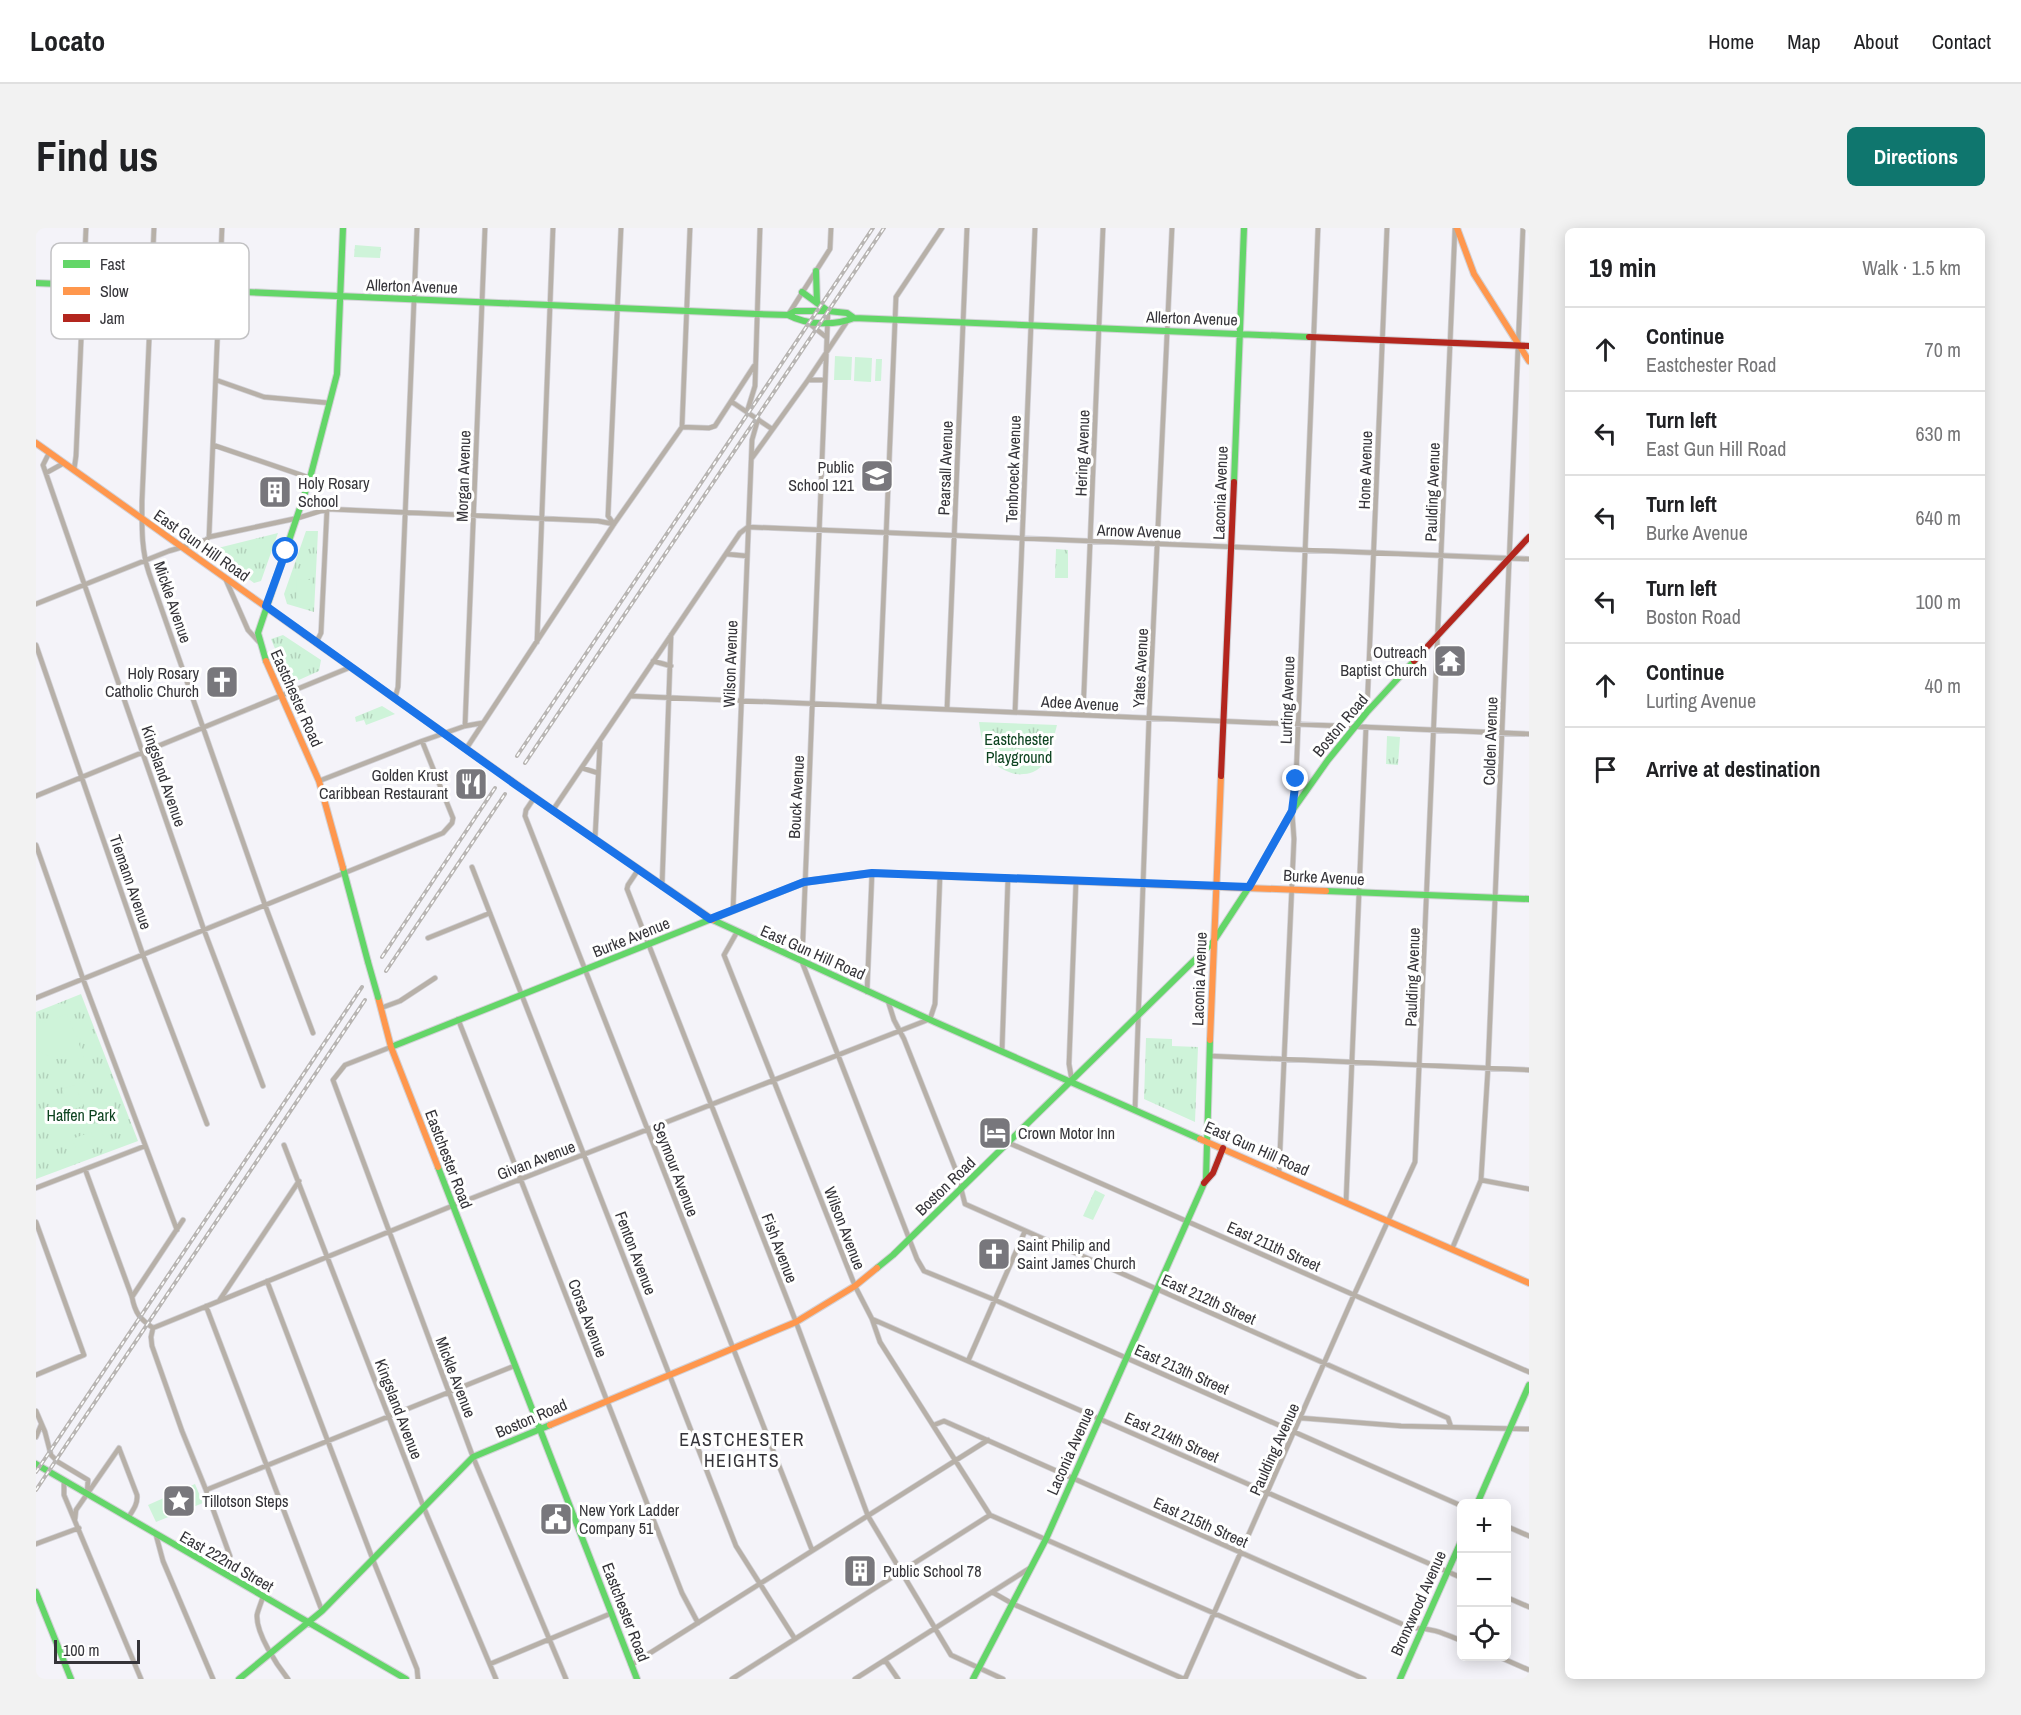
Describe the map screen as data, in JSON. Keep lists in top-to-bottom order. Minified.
{"streets":{"main road":["Allerton Avenue","Laconia Avenue","East Gun Hill Road","Eastchester Road","Boston Road","Burke Avenue","East 222nd Street","Bronxwood Avenue"],"street":["Hering Avenue","Pearsall Avenue","Tenbroeck Avenue","Hone Avenue","Morgan Avenue","Paulding Avenue","Arnow Avenue","Mickle Avenue","Wilson Avenue","Yates Avenue","Lurting Avenue","Adee Avenue","Colden Avenue","Kingsland Avenue","Bouck Avenue","Tiemann Avenue","Givan Avenue","Seymour Avenue","East 211th Street","Fish Avenue","Fenton Avenue","East 212th Street","Corsa Avenue","East 213th Street","East 214th Street","East 215th Street"]},"crossings":[["Allerton Avenue","Hering Avenue"],["Allerton Avenue","Pearsall Avenue"],["Allerton Avenue","Tenbroeck Avenue"],["Allerton Avenue","Hone Avenue"],["Allerton Avenue","Morgan Avenue"],["Allerton Avenue","Paulding Avenue"],["Allerton Avenue","Laconia Avenue"],["Allerton Avenue","Yates Avenue"],["Allerton Avenue","Eastchester Road"],["Allerton Avenue","Lurting Avenue"],["Allerton Avenue","Colden Avenue"],["Allerton Avenue","Bouck Avenue"],["Hering Avenue","Arnow Avenue"],["Hering Avenue","Adee Avenue"],["Pearsall Avenue","Arnow Avenue"],["Pearsall Avenue","Adee Avenue"],["Tenbroeck Avenue","Arnow Avenue"],["Tenbroeck Avenue","Adee Avenue"],["Hone Avenue","Arnow Avenue"],["Hone Avenue","Boston Road"],["Paulding Avenue","Arnow Avenue"],["Paulding Avenue","East Gun Hill Road"],["Paulding Avenue","Adee Avenue"],["Paulding Avenue","Boston Road"],["Paulding Avenue","Burke Avenue"],["Paulding Avenue","East 211th Street"],["Paulding Avenue","East 212th Street"],["Paulding Avenue","East 213th Street"],["Paulding Avenue","East 214th Street"],["Paulding Avenue","East 215th Street"],["Laconia Avenue","Arnow Avenue"],["Laconia Avenue","East Gun Hill Road"],["Laconia Avenue","Adee Avenue"],["Laconia Avenue","Boston Road"],["Laconia Avenue","Burke Avenue"],["Laconia Avenue","East 211th Street"],["Laconia Avenue","Fish Avenue"],["Laconia Avenue","East 212th Street"],["Laconia Avenue","East 213th Street"],["Laconia Avenue","East 214th Street"],["Laconia Avenue","East 215th Street"],["Arnow Avenue","Wilson Avenue"],["Arnow Avenue","Yates Avenue"],["Arnow Avenue","Lurting Avenue"],["Arnow Avenue","Boston Road"],["Arnow Avenue","Colden Avenue"],["Arnow Avenue","Bouck Avenue"],["East Gun Hill Road","Mickle Avenue"],["East Gun Hill Road","Wilson Avenue"],["East Gun Hill Road","Yates Avenue"],["East Gun Hill Road","Eastchester Road"],["East Gun Hill Road","Lurting Avenue"],["East Gun Hill Road","Boston Road"],["East Gun Hill Road","Colden Avenue"],["East Gun Hill Road","Kingsland Avenue"],["East Gun Hill Road","Bouck Avenue"],["East Gun Hill Road","Burke Avenue"],["East Gun Hill Road","Givan Avenue"],["East Gun Hill Road","Seymour Avenue"],["East Gun Hill Road","Fish Avenue"],["Mickle Avenue","Boston Road"],["Mickle Avenue","Burke Avenue"],["Mickle Avenue","Givan Avenue"],["Wilson Avenue","Adee Avenue"],["Wilson Avenue","Boston Road"],["Wilson Avenue","Burke Avenue"],["Wilson Avenue","Givan Avenue"],["Wilson Avenue","East 214th Street"],["Wilson Avenue","East 215th Street"],["Yates Avenue","Adee Avenue"],["Yates Avenue","Boston Road"],["Yates Avenue","Burke Avenue"],["Eastchester Road","Boston Road"],["Eastchester Road","Burke Avenue"],["Eastchester Road","Givan Avenue"],["Lurting Avenue","Adee Avenue"],["Lurting Avenue","Boston Road"],["Lurting Avenue","Burke Avenue"],["Adee Avenue","Boston Road"],["Adee Avenue","Colden Avenue"],["Adee Avenue","Bouck Avenue"],["Boston Road","Colden Avenue"],["Boston Road","Kingsland Avenue"],["Boston Road","Bouck Avenue"],["Boston Road","Burke Avenue"],["Boston Road","Seymour Avenue"],["Boston Road","East 211th Street"],["Boston Road","Fish Avenue"],["Boston Road","Fenton Avenue"],["Boston Road","East 212th Street"],["Boston Road","Corsa Avenue"],["Boston Road","East 213th Street"],["Boston Road","East 222nd Street"],["Colden Avenue","Burke Avenue"],["Kingsland Avenue","Givan Avenue"],["Bouck Avenue","Burke Avenue"],["Bouck Avenue","Givan Avenue"],["Bouck Avenue","East 213th Street"],["Burke Avenue","Seymour Avenue"],["Burke Avenue","Fish Avenue"],["Burke Avenue","Fenton Avenue"],["Burke Avenue","Corsa Avenue"],["Givan Avenue","Seymour Avenue"],["Givan Avenue","Fish Avenue"],["Givan Avenue","Fenton Avenue"],["Givan Avenue","Corsa Avenue"],["East 214th Street","Bronxwood Avenue"],["East 215th Street","Bronxwood Avenue"]],"districts":["EASTCHESTER HEIGHTS"],"parks":["Eastchester Playground","Haffen Park"],"places":{"school or university":["Public School 121"],"building":["Holy Rosary School","Public School 78"],"temple":["Outreach Baptist Church"],"church":["Holy Rosary Catholic Church","Saint Philip and Saint James Church"],"restaurant":["Golden Krust Caribbean Restaurant"],"hotel":["Crown Motor Inn"],"place":["Tillotson Steps"],"public building":["New York Ladder Company 51"]},"legend":["Fast","Slow","Jam"],"scale_bar":"100 m","page":{"header":"Locato","nav":["Home","Map","About","Contact"],"buttons":"Directions","title":"Find us","heading":["19 min","Walk · 1.5 km"],"list":[["Continue","Eastchester Road","70 m"],["Turn left","East Gun Hill Road","630 m"],["Turn left","Burke Avenue","640 m"],["Turn left","Boston Road","100 m"],["Continue","Lurting Avenue","40 m"],"Arrive at destination"],"map_buttons":["+","−"],"scale":"100 m"}}
